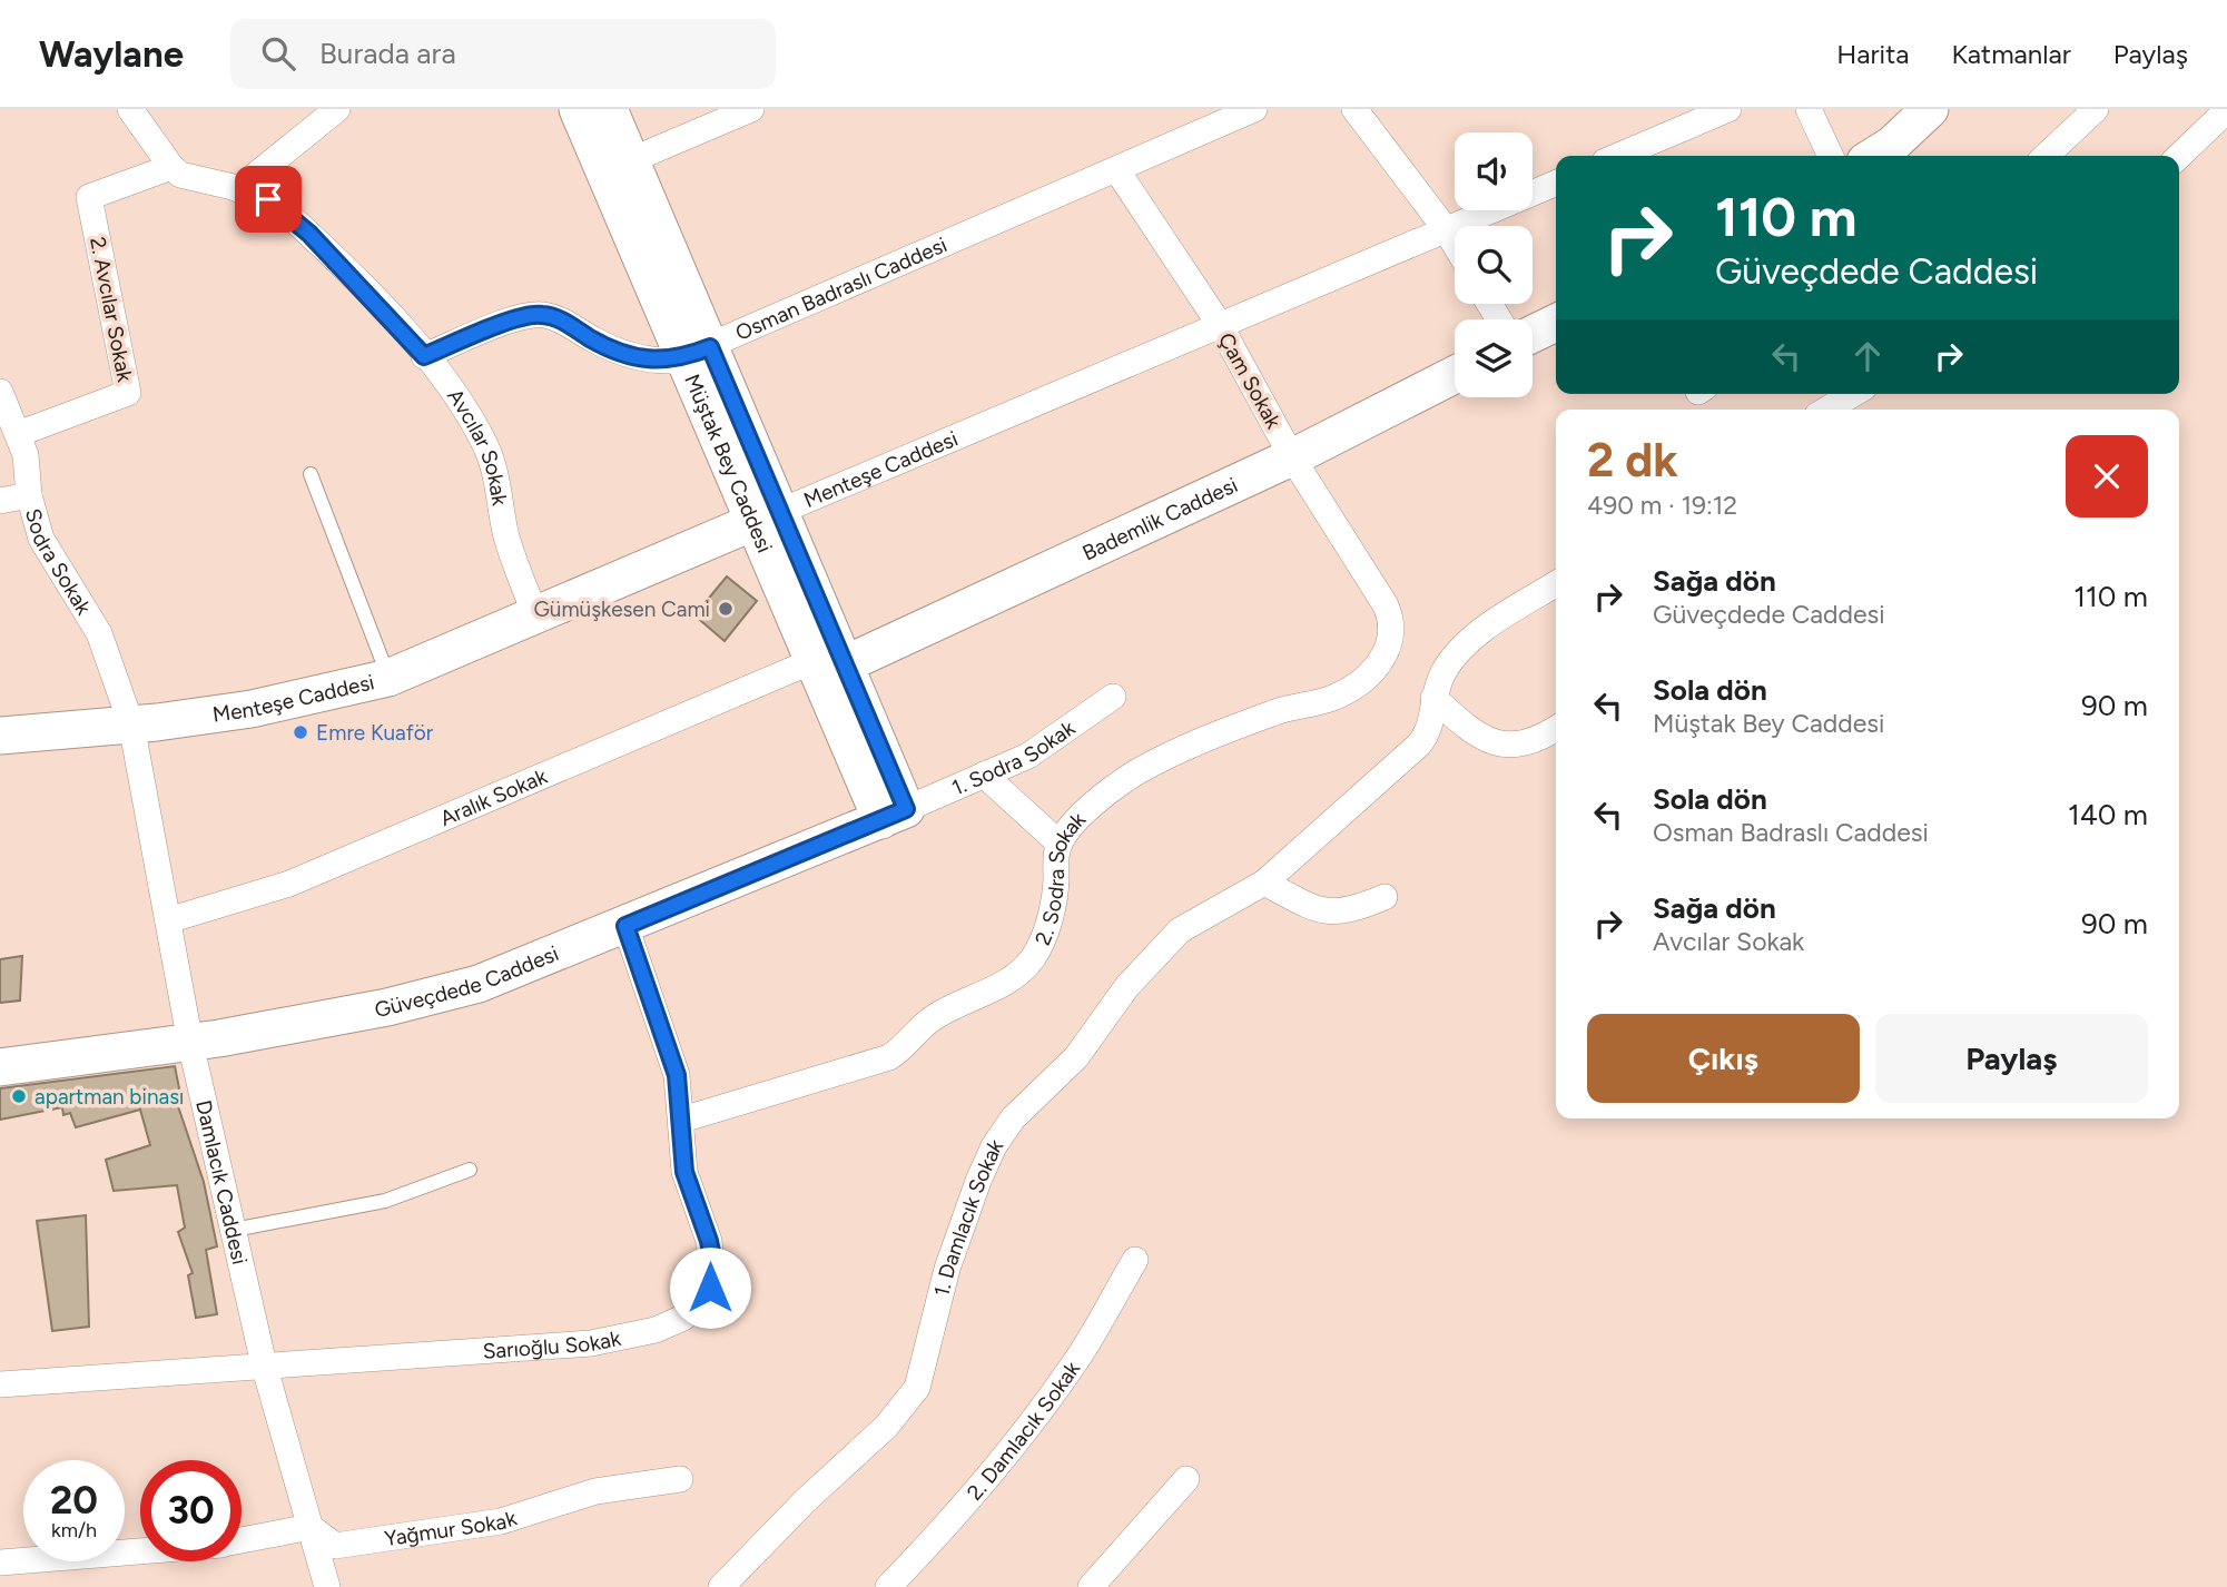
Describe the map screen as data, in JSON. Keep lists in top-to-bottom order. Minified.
{"streets":{"street":["Osman Badraslı Caddesi","2. Avcılar Sokak","Çam Sokak","Avcılar Sokak","Müştak Bey Caddesi","Menteşe Caddesi","Bademlik Caddesi","Sodra Sokak","1. Sodra Sokak","Aralık Sokak","2. Sodra Sokak","Güveçdede Caddesi","Damlacık Caddesi","1. Damlacık Sokak","Sarıoğlu Sokak","2. Damlacık Sokak","Yağmur Sokak"]},"crossings":[["Osman Badraslı Caddesi","Çam Sokak"],["Osman Badraslı Caddesi","Avcılar Sokak"],["Osman Badraslı Caddesi","Müştak Bey Caddesi"],["2. Avcılar Sokak","Avcılar Sokak"],["2. Avcılar Sokak","Sodra Sokak"],["Çam Sokak","Menteşe Caddesi"],["Çam Sokak","Bademlik Caddesi"],["Çam Sokak","2. Sodra Sokak"],["Avcılar Sokak","Menteşe Caddesi"],["Müştak Bey Caddesi","Menteşe Caddesi"],["Müştak Bey Caddesi","Bademlik Caddesi"],["Müştak Bey Caddesi","1. Sodra Sokak"],["Müştak Bey Caddesi","Aralık Sokak"],["Müştak Bey Caddesi","Güveçdede Caddesi"],["Menteşe Caddesi","Sodra Sokak"],["Menteşe Caddesi","Damlacık Caddesi"],["Bademlik Caddesi","Aralık Sokak"],["Sodra Sokak","Damlacık Caddesi"],["1. Sodra Sokak","Güveçdede Caddesi"],["Aralık Sokak","Damlacık Caddesi"],["2. Sodra Sokak","Sarıoğlu Sokak"],["Güveçdede Caddesi","Damlacık Caddesi"],["Güveçdede Caddesi","Sarıoğlu Sokak"],["Damlacık Caddesi","Sarıoğlu Sokak"],["Damlacık Caddesi","Yağmur Sokak"]],"places":["Gümüşkesen Cami","Emre Kuaför","apartman binası"],"page":{"header":"Waylane","search":"Burada ara","nav":["Harita","Katmanlar","Paylaş"],"turn":["110 m","Güveçdede Caddesi"],"heading":["2 dk","490 m · 19:12"],"list":[{"name":"Sağa dön","note":"Güveçdede Caddesi","value":"110 m"},{"name":"Sola dön","note":"Müştak Bey Caddesi","value":"90 m"},{"name":"Sola dön","note":"Osman Badraslı Caddesi","value":"140 m"},{"name":"Sağa dön","note":"Avcılar Sokak","value":"90 m"}],"buttons":["Çıkış","Paylaş"],"speed":"20 km/h","limit":"30"}}
